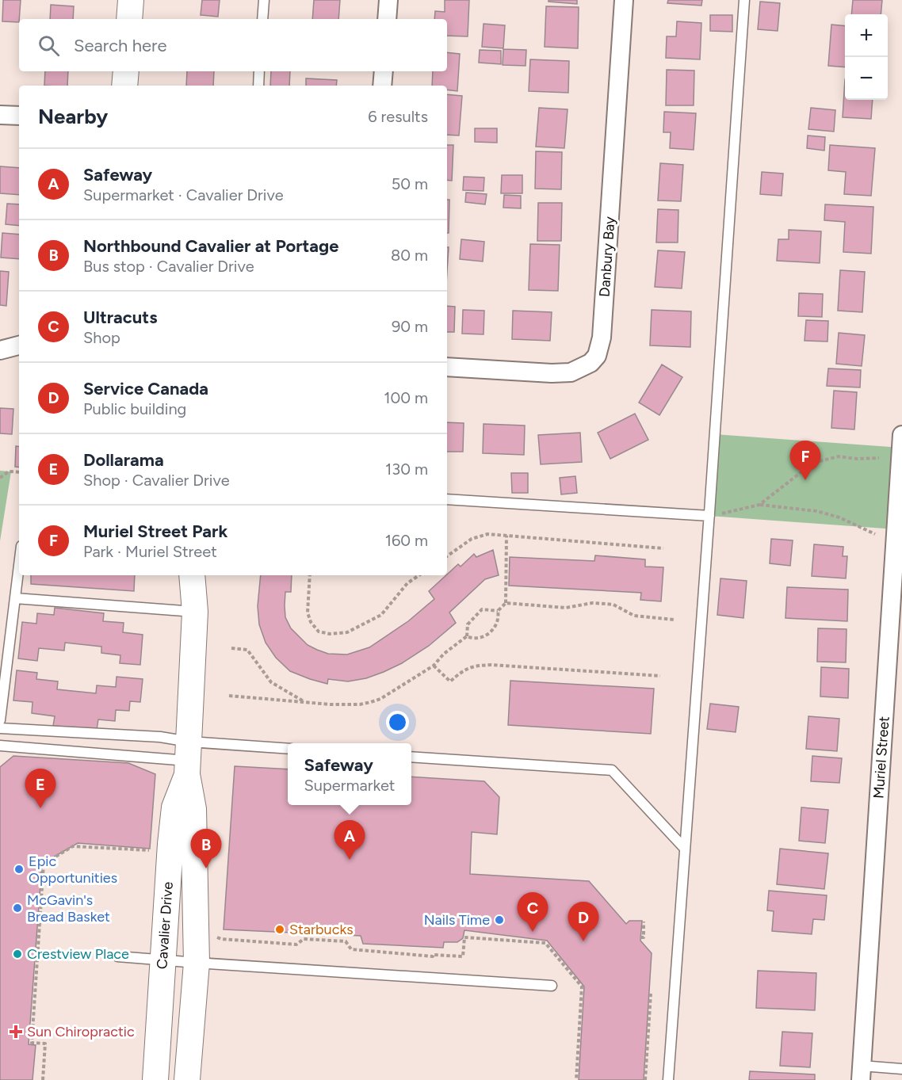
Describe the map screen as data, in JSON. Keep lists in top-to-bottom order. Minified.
{"streets":{"street":["Danbury Bay","Muriel Street","Cavalier Drive"]},"places":{"other":["Epic Opportunities","McGavin's Bread Basket","Nails Time","Starbucks","Crestview Place"],"health":["Sun Chiropractic"]},"page":{"map_buttons":["+","−"],"search":"Search here","heading":["Nearby","6 results"],"list":[{"mark":"A","name":"Safeway","note":"Supermarket · Cavalier Drive","value":"50 m"},{"mark":"B","name":"Northbound Cavalier at Portage","note":"Bus stop · Cavalier Drive","value":"80 m"},{"mark":"C","name":"Ultracuts","note":"Shop","value":"90 m"},{"mark":"D","name":"Service Canada","note":"Public building","value":"100 m"},{"mark":"E","name":"Dollarama","note":"Shop · Cavalier Drive","value":"130 m"},{"mark":"F","name":"Muriel Street Park","note":"Park · Muriel Street","value":"160 m"}],"pins":["F","E","A","B","C","D"],"popup":["Safeway","Supermarket"]}}
